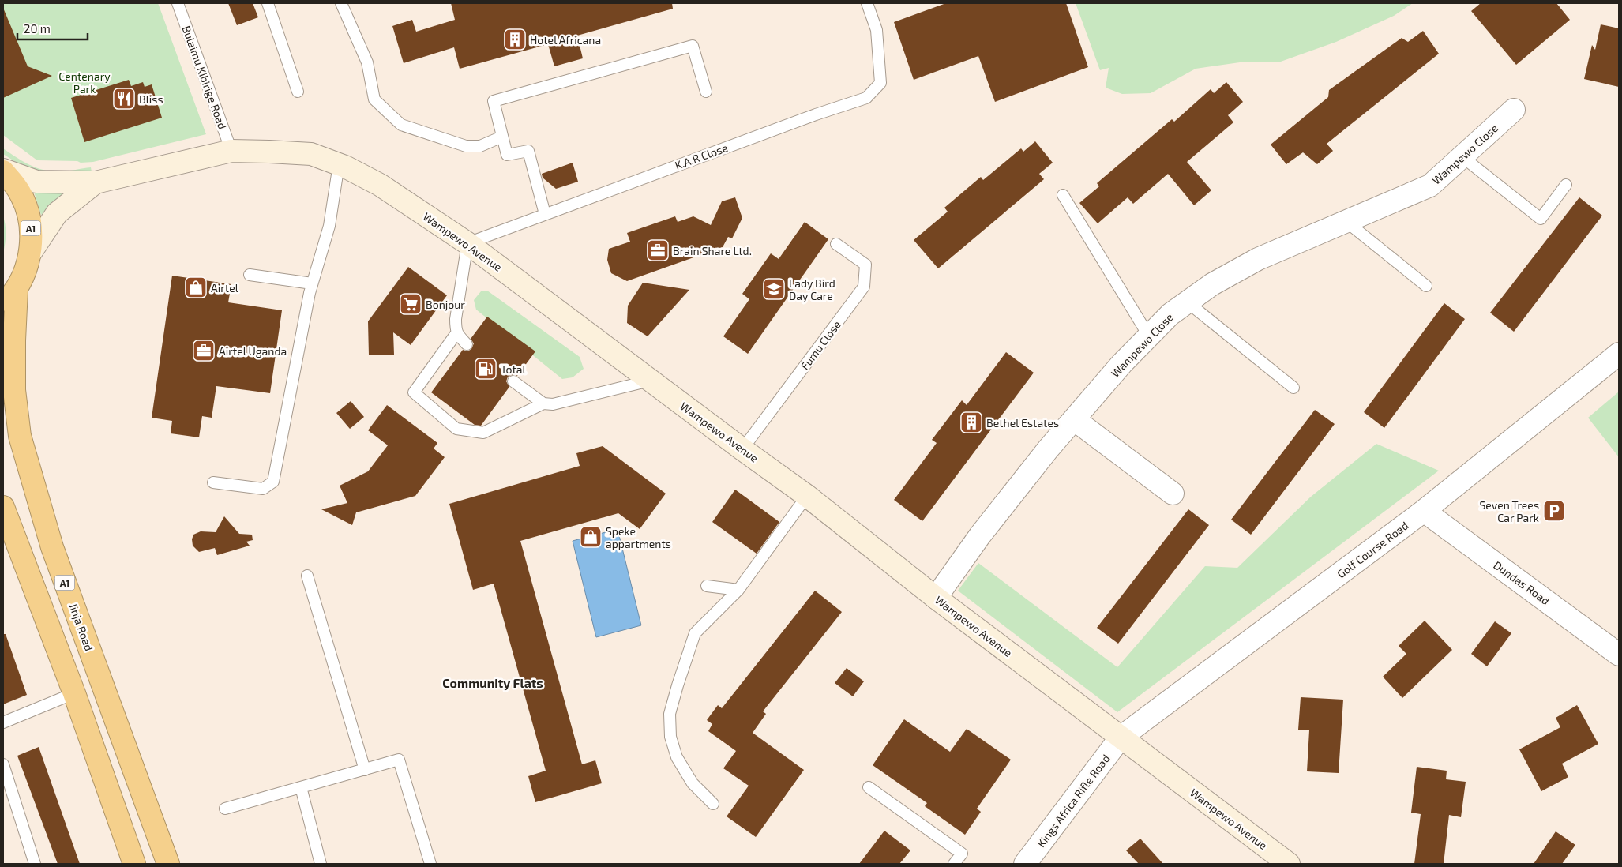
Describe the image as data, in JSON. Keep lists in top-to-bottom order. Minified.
{"streets":{"highway":["A1","Jinja Road"],"street":["Wampewo Close","Wampewo Avenue","Golf Course Road","Dundas Road","Kings Africa Rifle Road"],"lane":["Bulaimu Kibirige Road","K.A.R Close","Fumu Close"]},"crossings":[["Bulaimu Kibirige Road","Wampewo Avenue"],["Wampewo Close","Wampewo Avenue"],["K.A.R Close","Wampewo Avenue"],["A1","Jinja Road"],["Wampewo Avenue","Fumu Close"],["Wampewo Avenue","Golf Course Road"],["Wampewo Avenue","Kings Africa Rifle Road"],["Golf Course Road","Dundas Road"],["Golf Course Road","Kings Africa Rifle Road"]],"districts":["Community Flats"],"parks":["Centenary Park"],"places":{"building":["Hotel Africana","Bethel Estates"],"restaurant":["Bliss"],"office":["Brain Share Ltd.","Airtel Uganda"],"shop":["Airtel","Speke appartments"],"school or university":["Lady Bird Day Care"],"supermarket":["Bonjour"],"fuel station":["Total"],"parking":["Seven Trees Car Park"]},"scale_bar":"20 m"}
